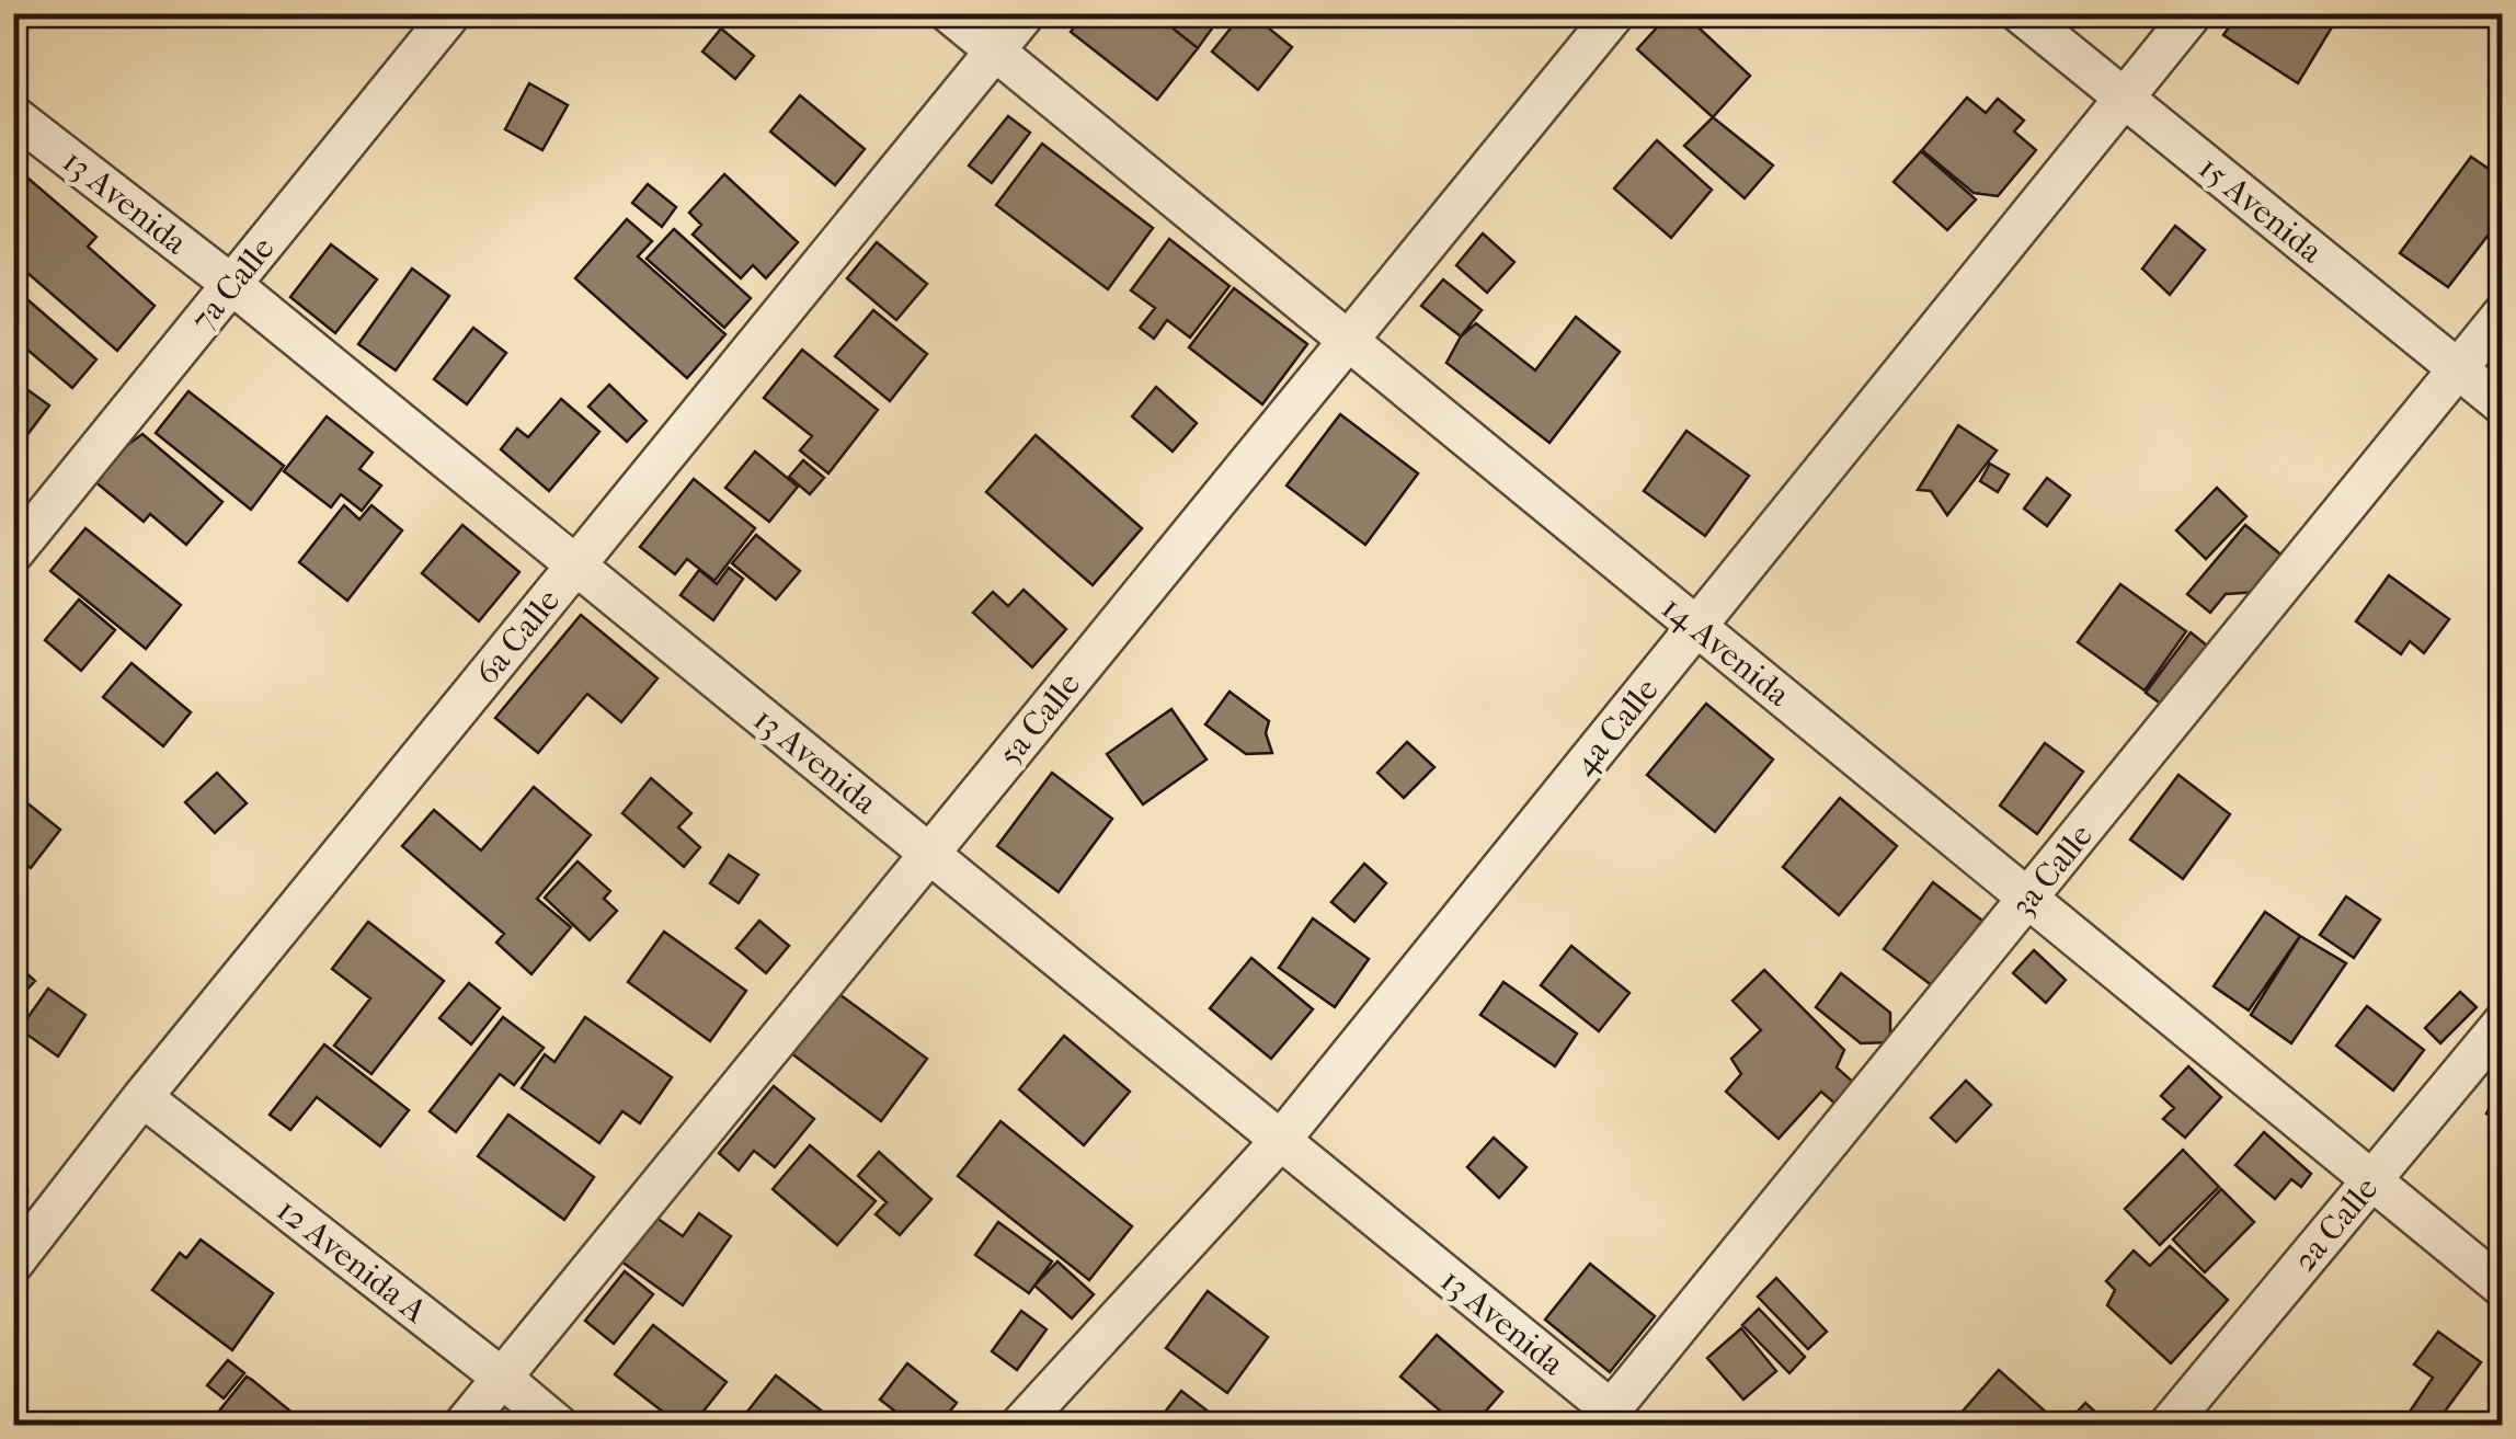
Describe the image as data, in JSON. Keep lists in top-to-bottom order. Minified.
{"streets":{"street":["13 Avenida","15 Avenida","7a Calle","6a Calle","14 Avenida","5a Calle","4a Calle","3a Calle","2a Calle","12 Avenida A"]},"crossings":[["13 Avenida","7a Calle"],["13 Avenida","6a Calle"],["13 Avenida","5a Calle"],["13 Avenida","4a Calle"],["13 Avenida","3a Calle"],["15 Avenida","4a Calle"],["15 Avenida","3a Calle"],["6a Calle","14 Avenida"],["6a Calle","12 Avenida A"],["14 Avenida","5a Calle"],["14 Avenida","4a Calle"],["14 Avenida","3a Calle"],["14 Avenida","2a Calle"],["5a Calle","12 Avenida A"]]}
